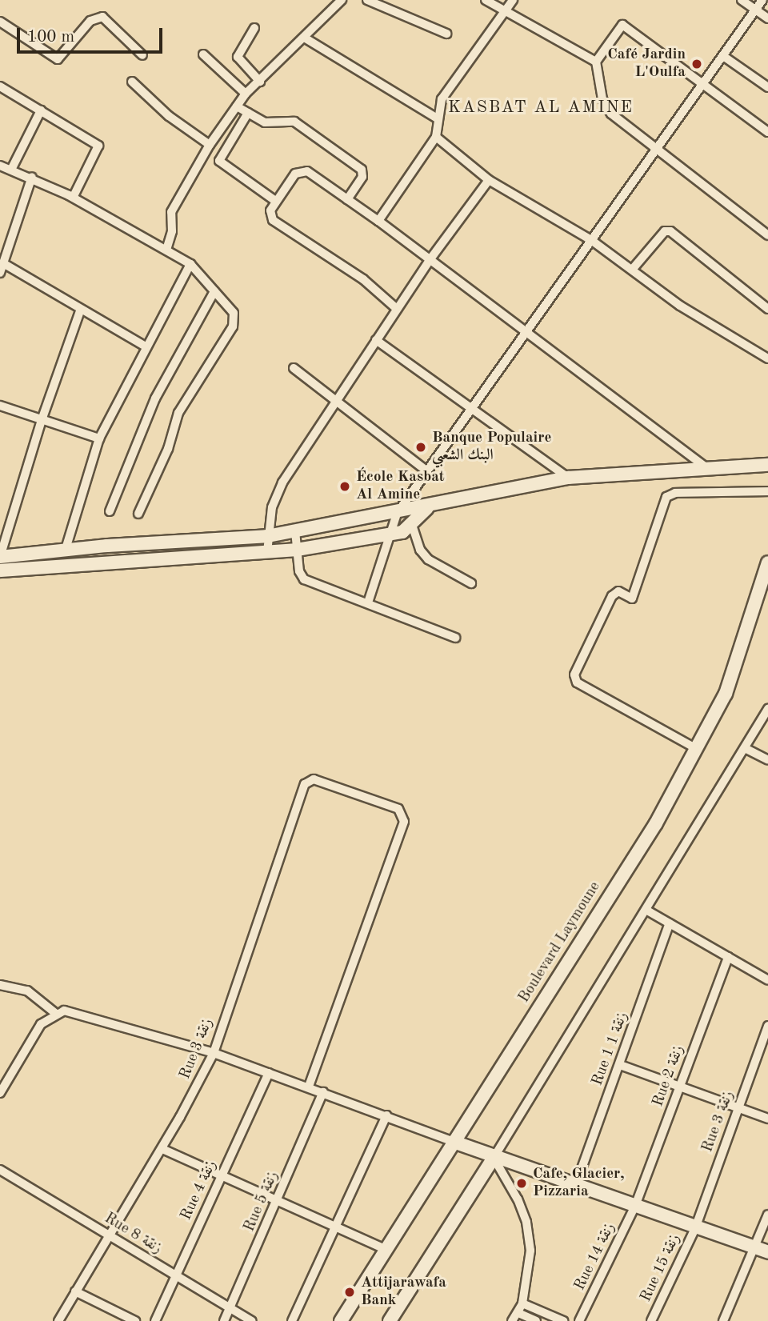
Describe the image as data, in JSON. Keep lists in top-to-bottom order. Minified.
{"streets":{"street":["Boulevard Laymoune","Rue 3 زنقة","Rue 1 زنقة 1","Rue 2 زنقة","Rue 4 زنقة","Rue 5 زنقة","Rue 8 زنقة","Rue 14 زنقة","Rue 15 زنقة"]},"crossings":[["Rue 3 زنقة","Rue 8 زنقة"],["Rue 3 زنقة","Rue 15 زنقة"],["Rue 2 زنقة","Rue 14 زنقة"],["Rue 4 زنقة","Rue 8 زنقة"],["Rue 5 زنقة","Rue 8 زنقة"]],"districts":["KASBAT AL AMINE"],"places":["Café Jardin L'Oulfa","Banque Populaire البنك الشعبي","École Kasbat Al Amine","Cafe, Glacier, Pizzaria","Attijarawafa Bank"],"scale_bar":"100 m"}
